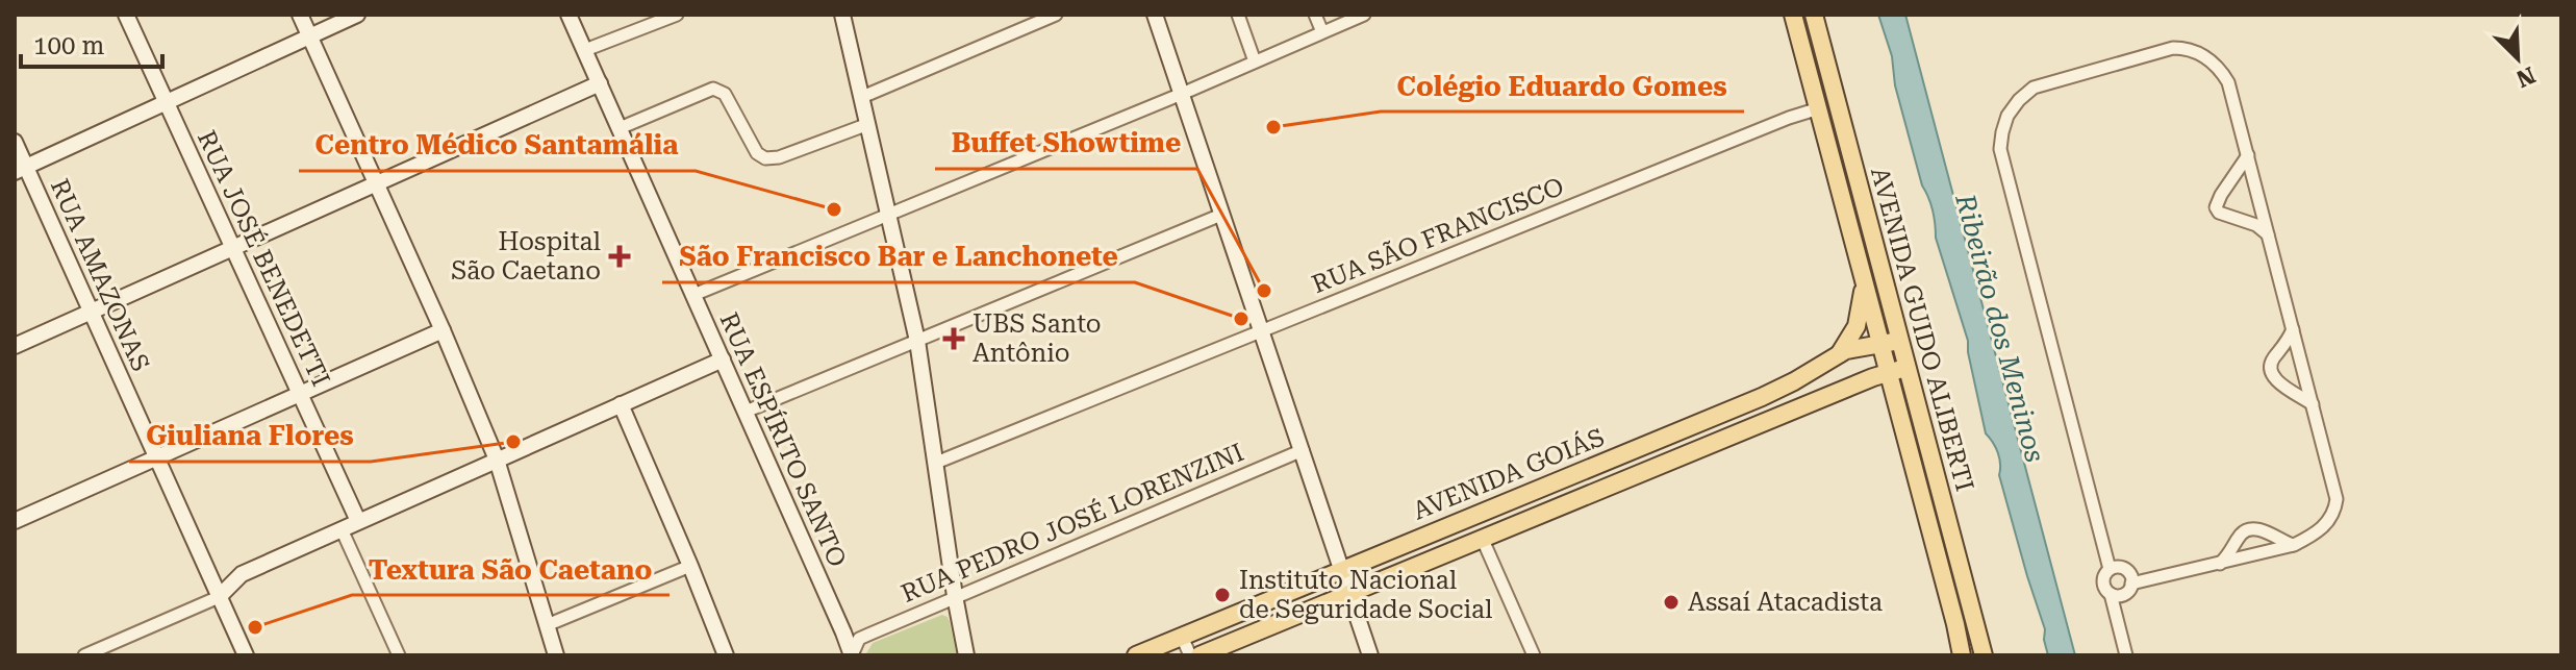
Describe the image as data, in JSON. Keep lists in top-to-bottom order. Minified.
{"streets":{"main road":["AVENIDA GUIDO ALIBERTI","AVENIDA GOIÁS"],"street":["RUA SÃO FRANCISCO","RUA JOSÉ BENEDETTI","RUA AMAZONAS","RUA ESPÍRITO SANTO","RUA PEDRO JOSÉ LORENZINI"]},"crossings":[["RUA SÃO FRANCISCO","AVENIDA GUIDO ALIBERTI"],["AVENIDA GUIDO ALIBERTI","AVENIDA GOIÁS"]],"water":["Ribeirão dos Meninos"],"places":{"other":["Colégio Eduardo Gomes","Centro Médico Santamália","Buffet Showtime","São Francisco Bar e Lanchonete","Giuliana Flores","Instituto Nacional de Seguridade Social","Assaí Atacadista","Textura São Caetano"],"health":["Hospital São Caetano","UBS Santo Antônio"]},"scale_bar":"100 m","north":"bottom right"}
